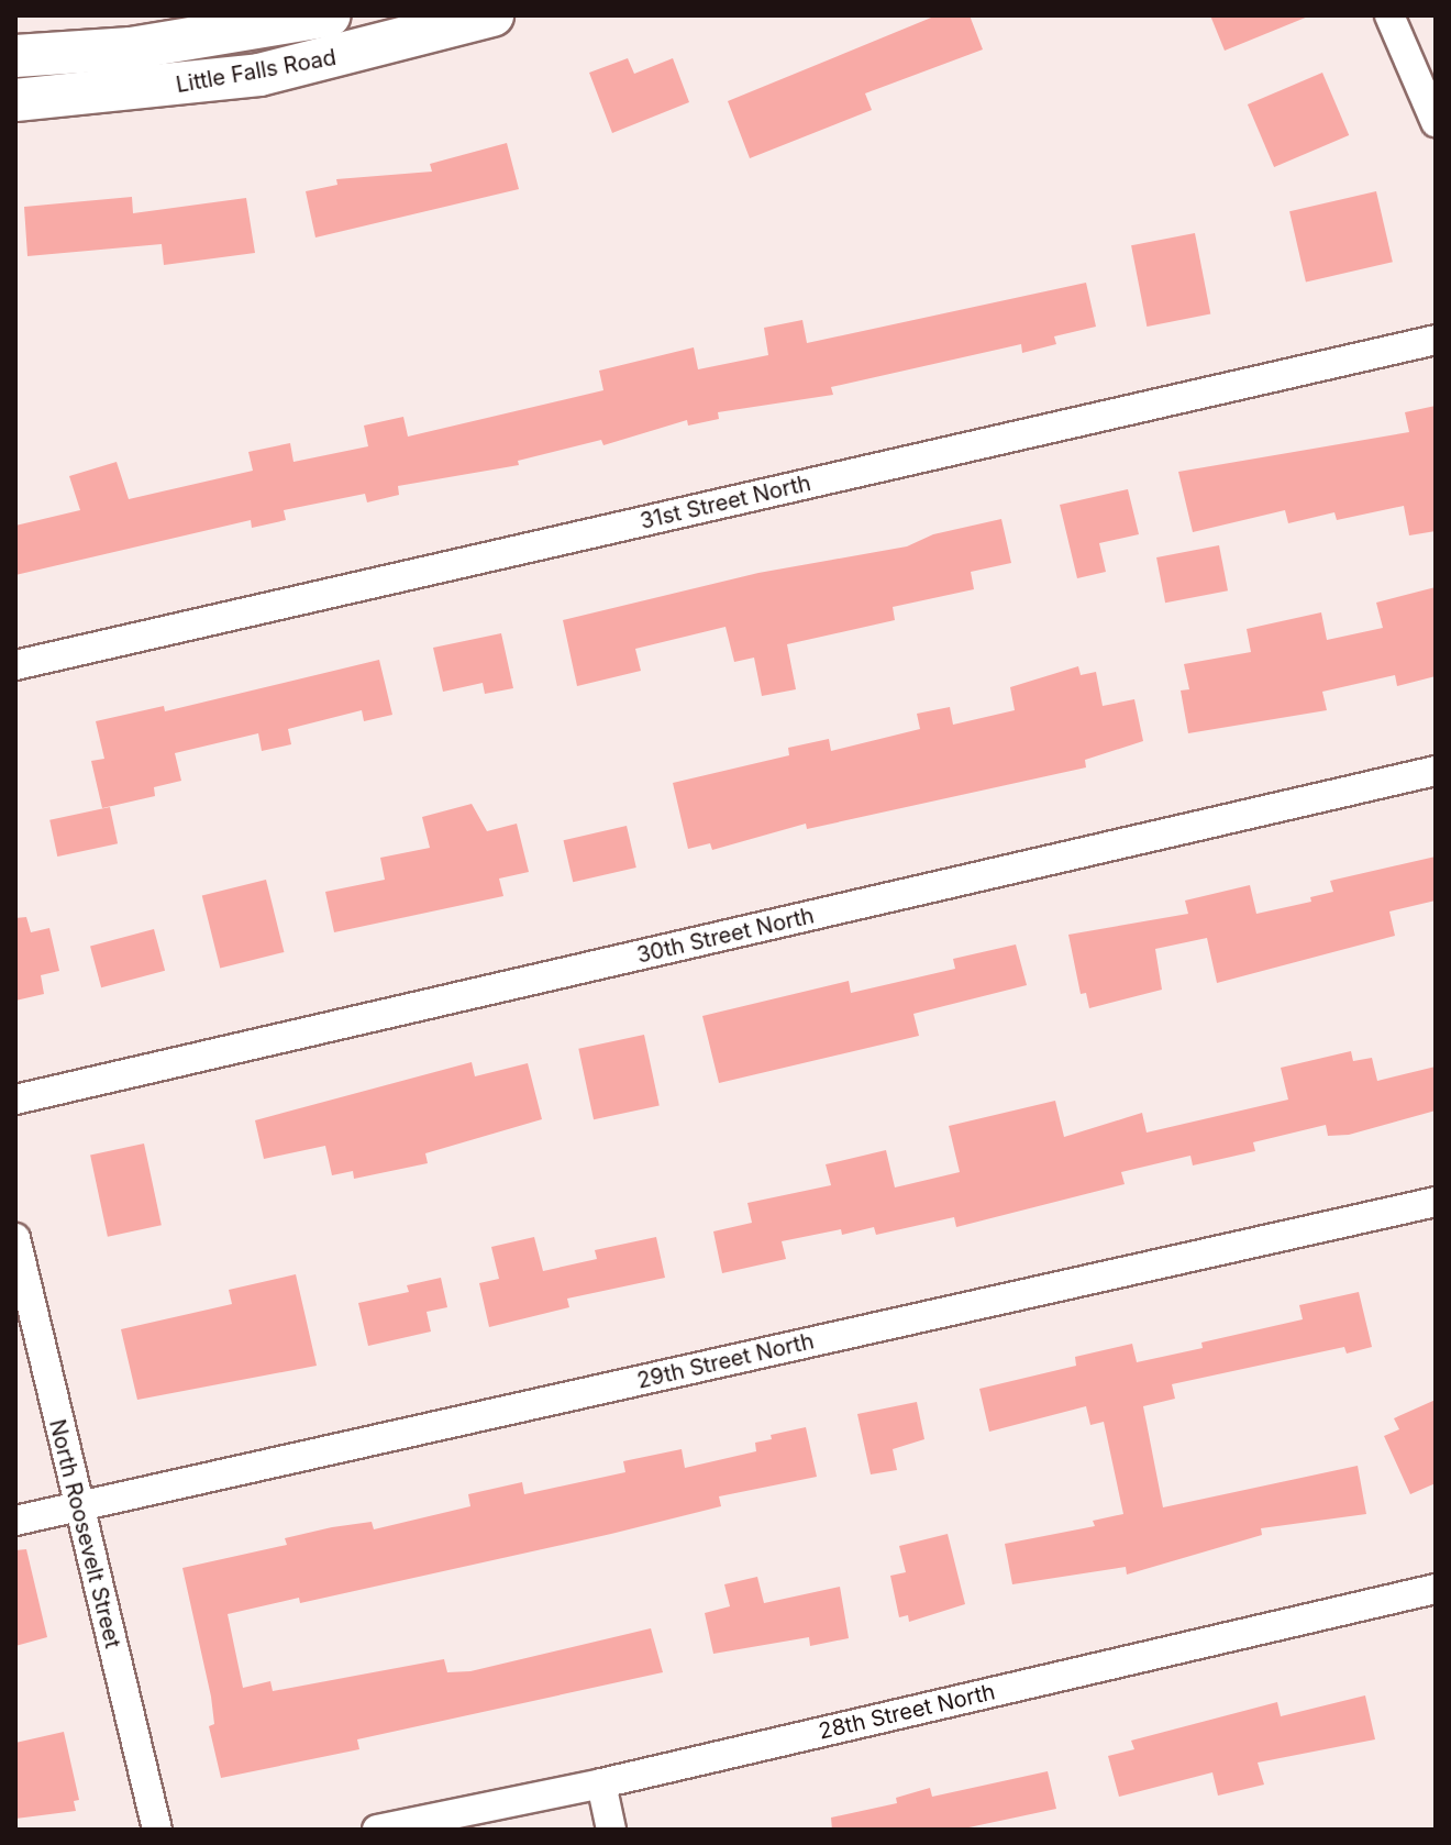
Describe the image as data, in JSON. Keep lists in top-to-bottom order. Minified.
{"streets":{"street":["Little Falls Road","31st Street North","30th Street North","29th Street North","North Roosevelt Street","28th Street North"]},"crossings":[["29th Street North","North Roosevelt Street"]]}
